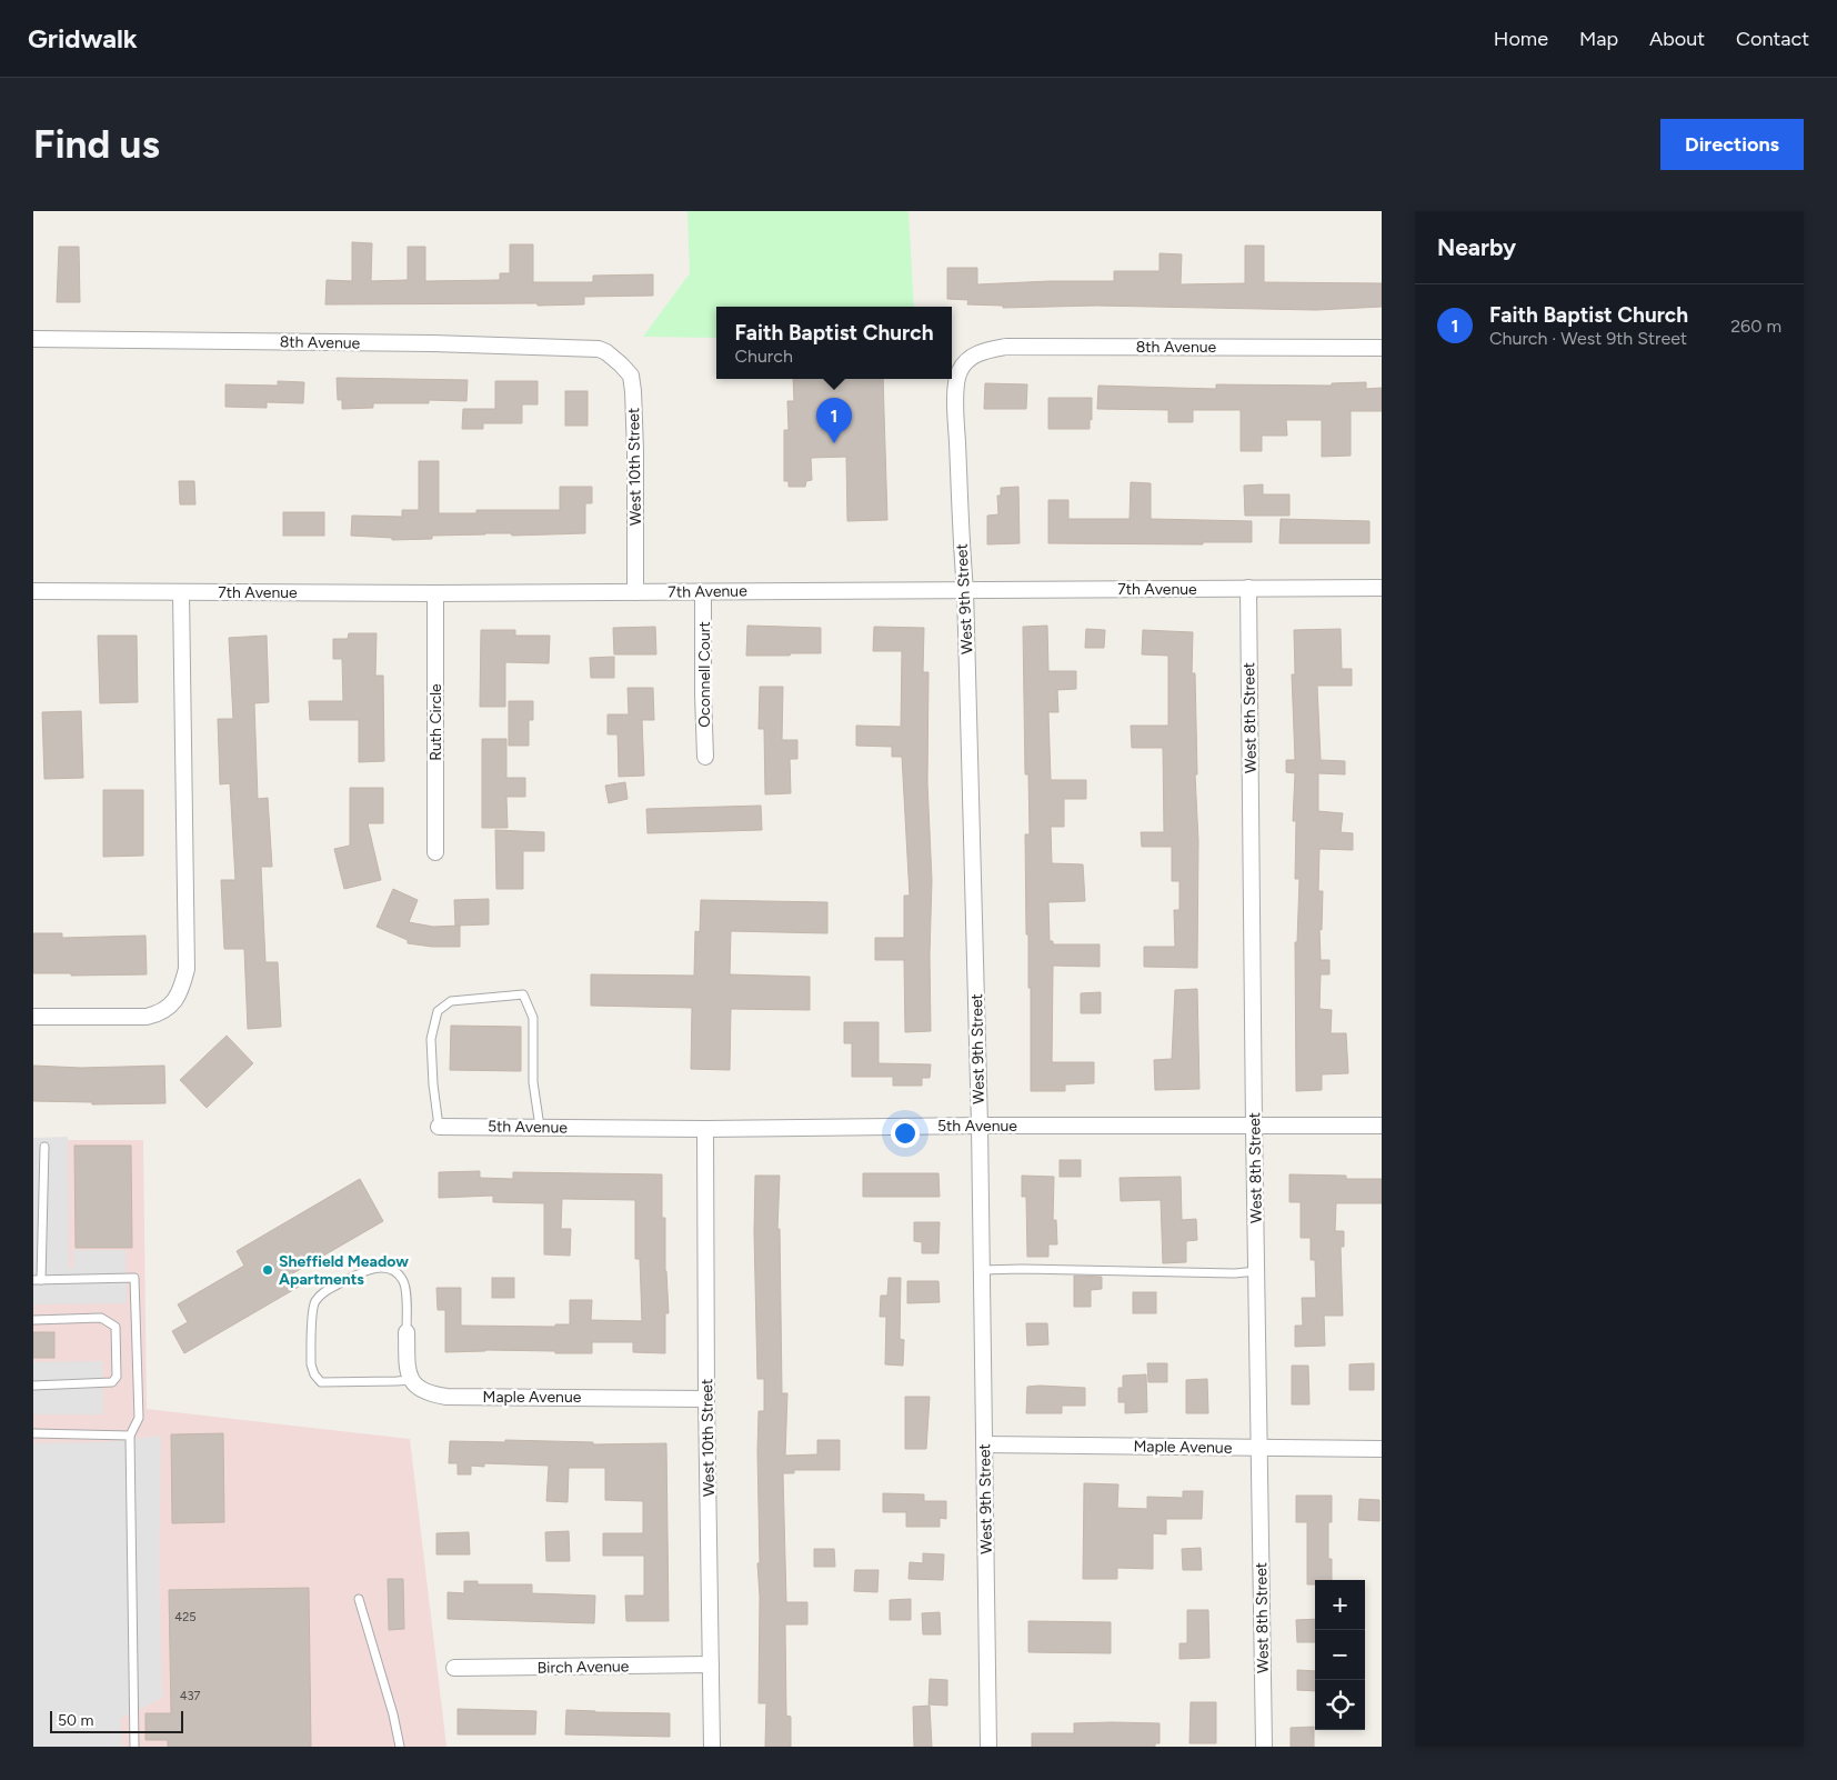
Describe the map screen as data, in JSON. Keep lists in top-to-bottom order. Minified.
{"streets":{"street":["8th Avenue","West 10th Street","7th Avenue","West 9th Street","Oconnell Court","West 8th Street","Ruth Circle","5th Avenue","Maple Avenue","Birch Avenue"]},"crossings":[["8th Avenue","West 10th Street"],["8th Avenue","West 9th Street"],["West 10th Street","7th Avenue"],["West 10th Street","5th Avenue"],["West 10th Street","Maple Avenue"],["West 10th Street","Birch Avenue"],["7th Avenue","West 9th Street"],["7th Avenue","Oconnell Court"],["7th Avenue","West 8th Street"],["7th Avenue","Ruth Circle"],["West 9th Street","5th Avenue"],["West 9th Street","Maple Avenue"],["West 8th Street","5th Avenue"],["West 8th Street","Maple Avenue"]],"places":["Sheffield Meadow Apartments"],"house_numbers":["425","437"],"scale_bar":"50 m","page":{"header":"Gridwalk","nav":["Home","Map","About","Contact"],"buttons":"Directions","title":"Find us","heading":"Nearby","list":[{"mark":"1","name":"Faith Baptist Church","note":"Church · West 9th Street","value":"260 m"}],"popup":["Faith Baptist Church","Church"],"pins":"1","map_buttons":["+","−"],"scale":"50 m"}}
